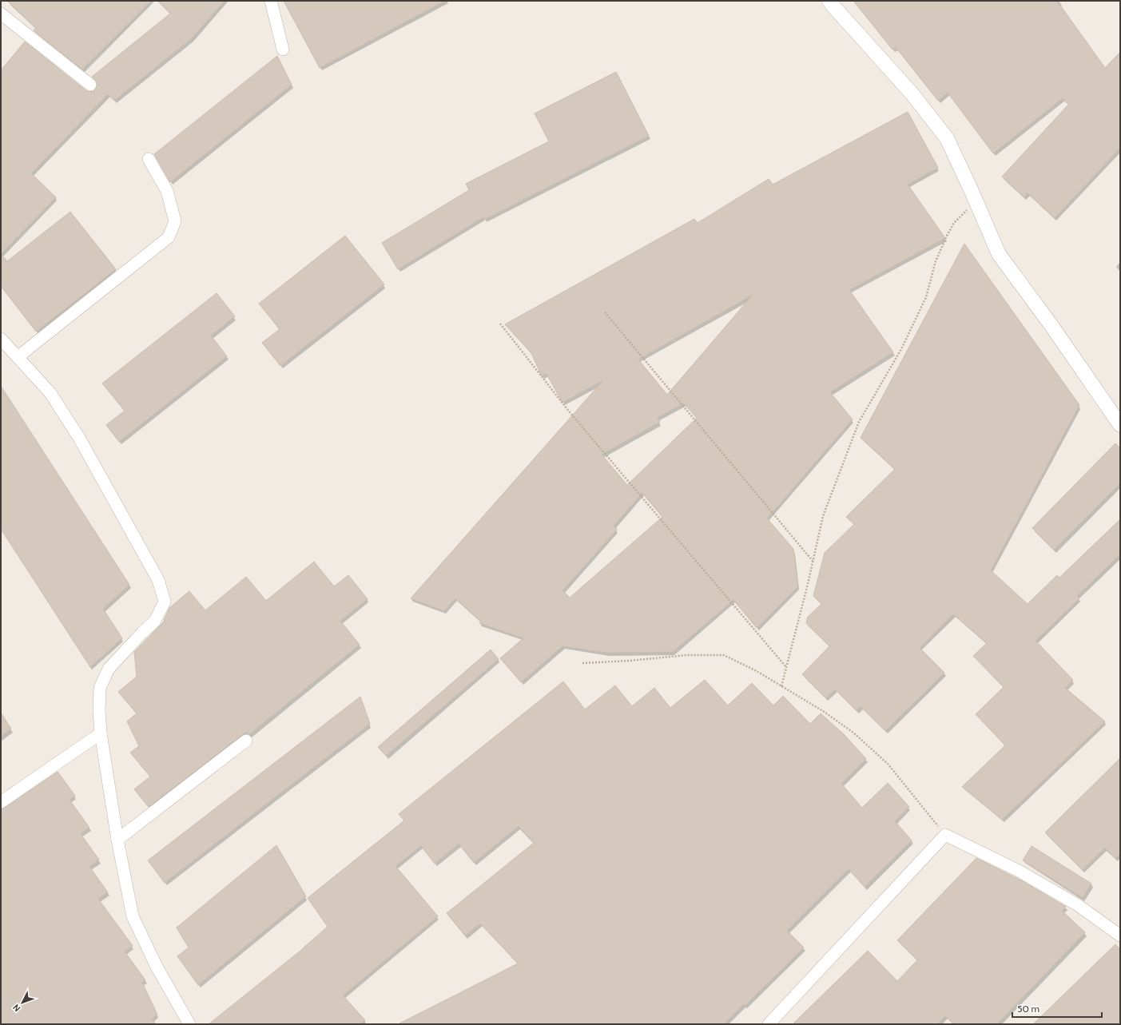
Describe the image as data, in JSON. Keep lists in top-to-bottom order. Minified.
{"scale_bar":"50 m","north":"bottom left"}
